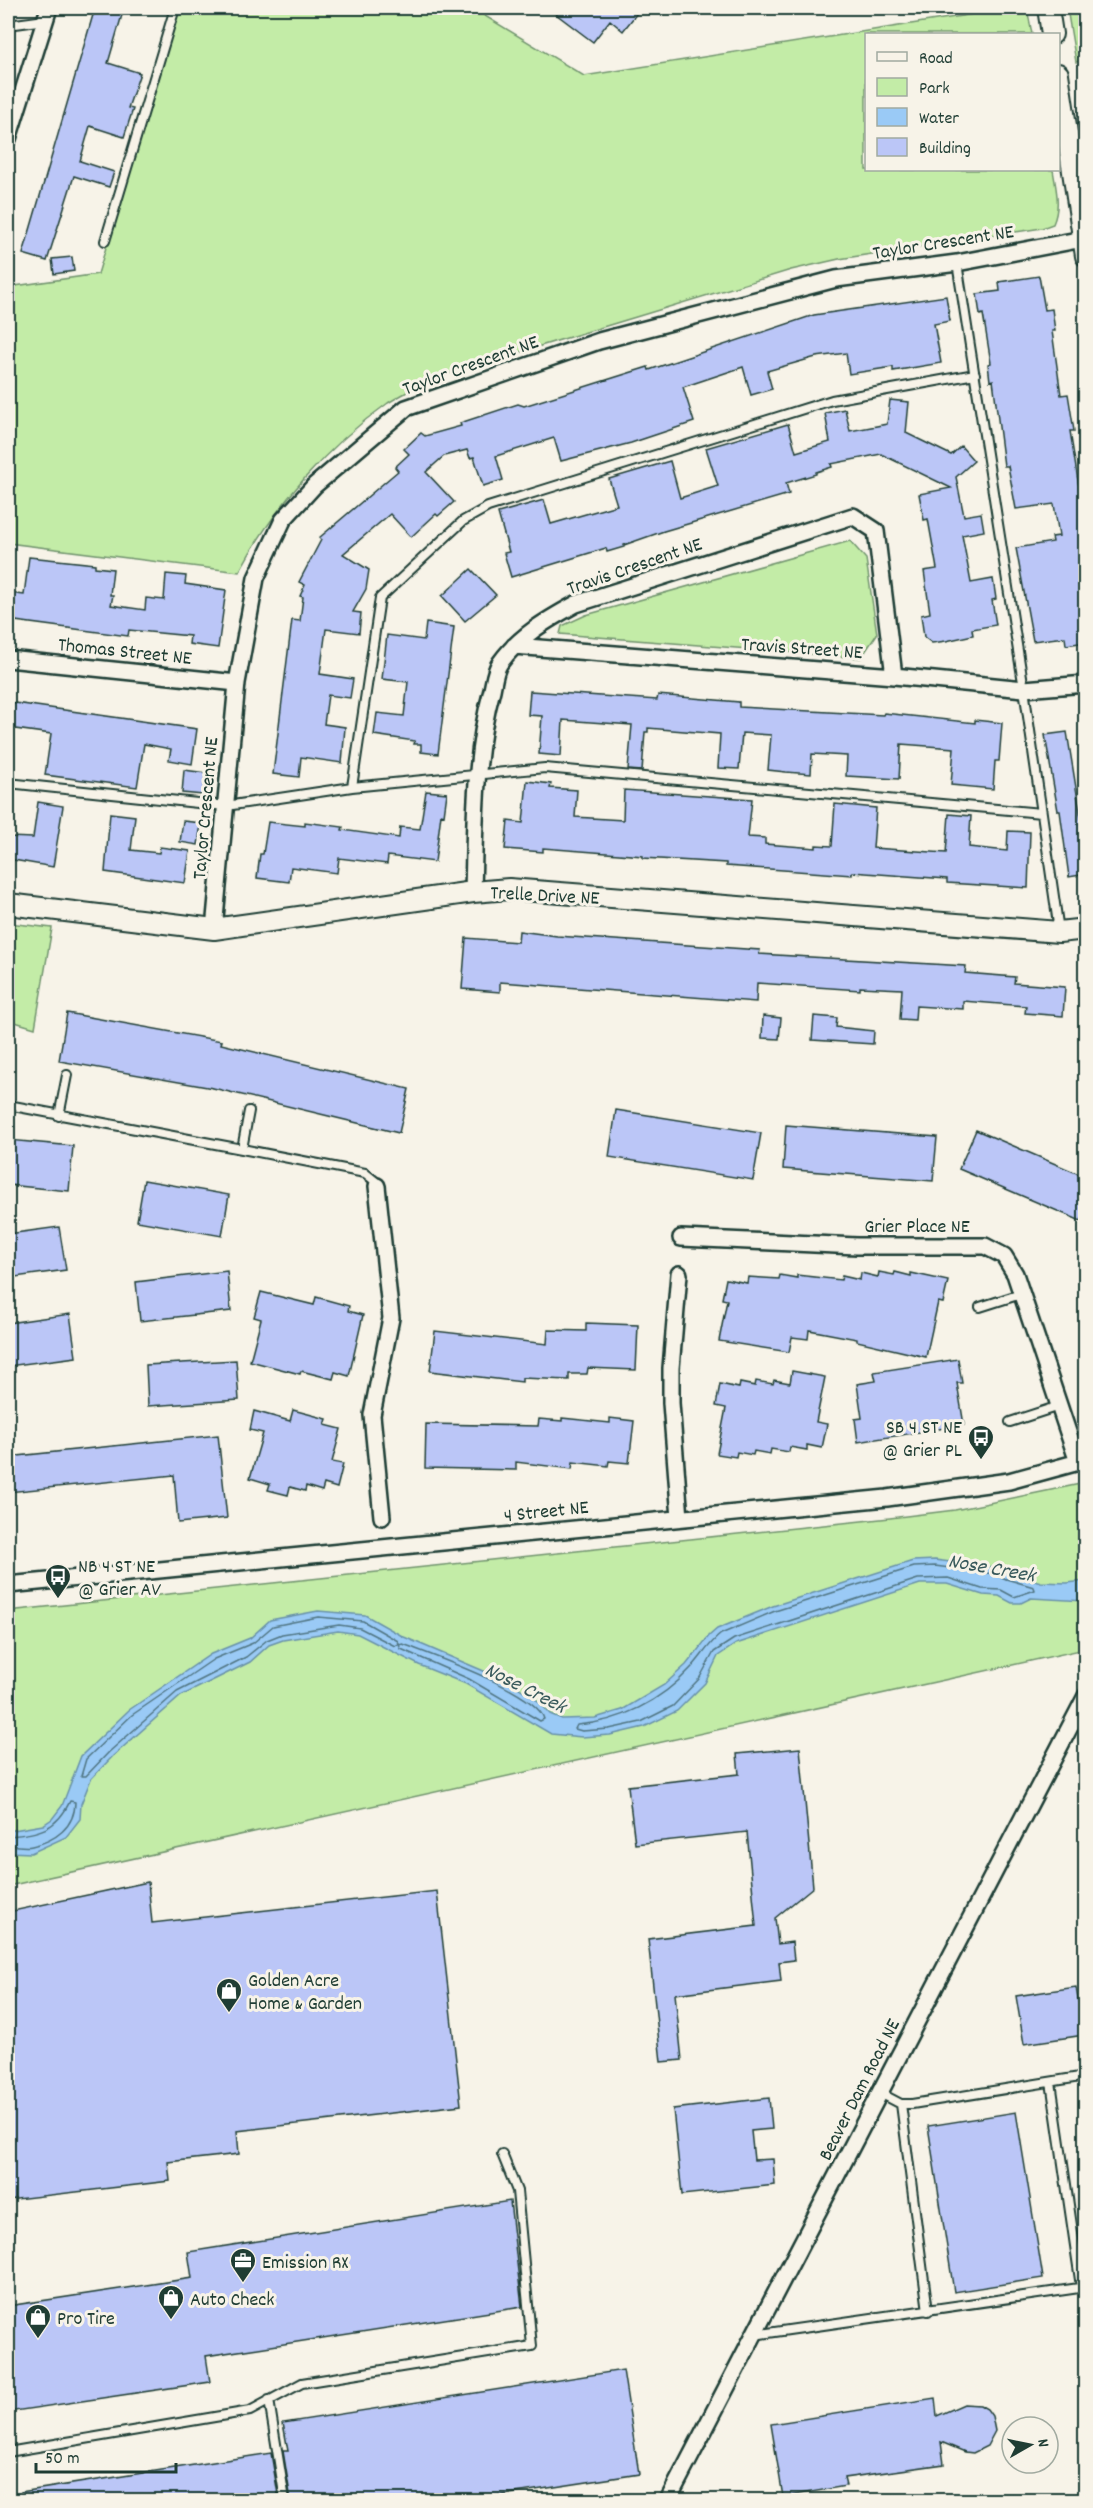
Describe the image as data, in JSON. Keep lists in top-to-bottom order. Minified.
{"streets":{"street":["Taylor Crescent NE","Travis Crescent NE","Travis Street NE","Thomas Street NE","Trelle Drive NE","Grier Place NE","4 Street NE","Beaver Dam Road NE"]},"crossings":[["Taylor Crescent NE","Thomas Street NE"],["Taylor Crescent NE","Trelle Drive NE"],["Travis Crescent NE","Travis Street NE"],["Travis Crescent NE","Trelle Drive NE"],["Grier Place NE","4 Street NE"]],"water":["Nose Creek"],"places":{"bus stop":["SB 4 ST NE @ Grier PL","NB 4 ST NE @ Grier AV"],"shop":["Golden Acre Home & Garden","Auto Check","Pro Tire"],"office":["Emission RX"]},"legend":["Road","Park","Water","Building"],"scale_bar":"50 m","north":"right"}
